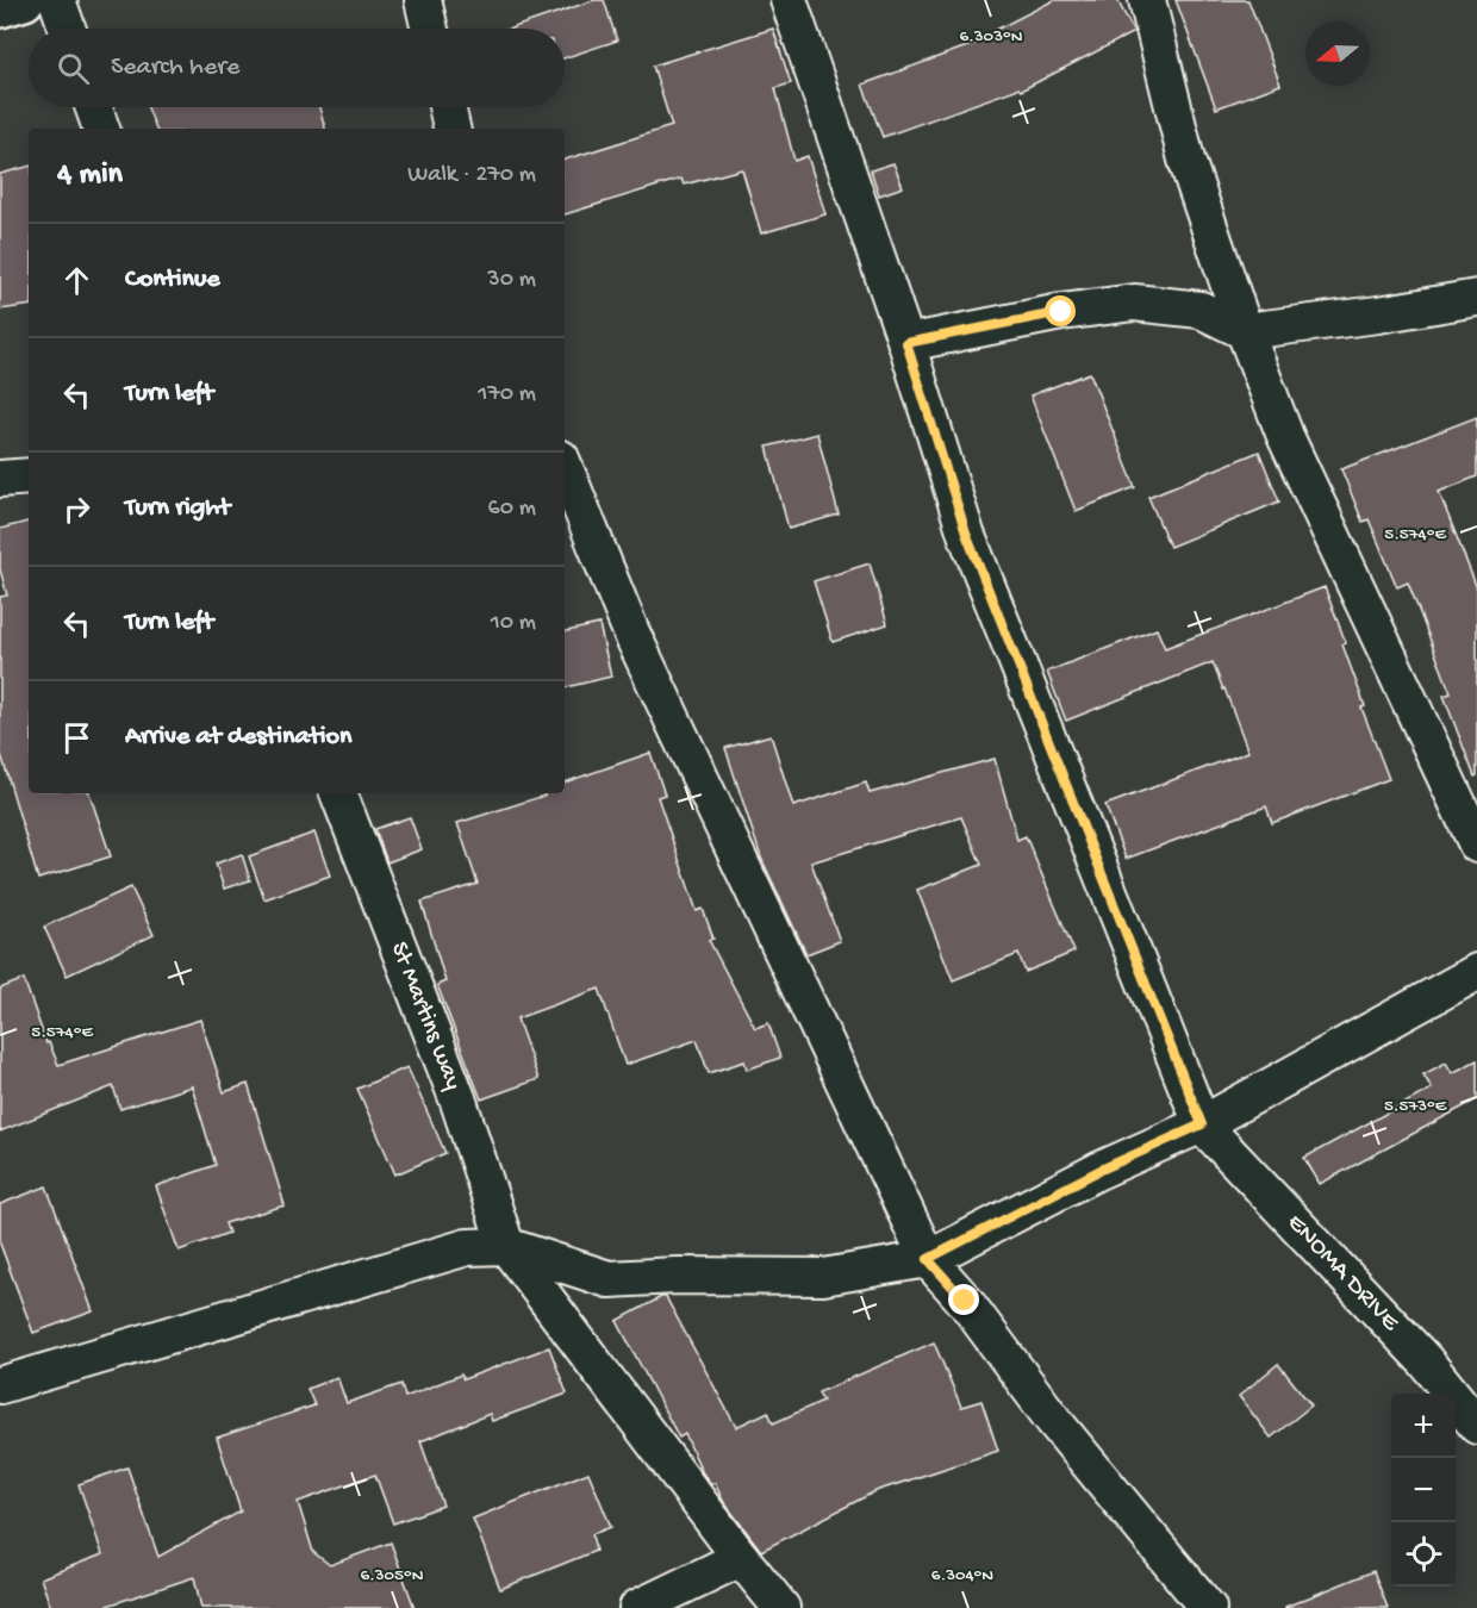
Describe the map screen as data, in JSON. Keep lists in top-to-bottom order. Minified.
{"streets":{"street":["St Martins way","ENOMA DRIVE"]},"north":"left","page":{"search":"Search here","heading":["4 min","Walk · 270 m"],"list":[["Continue","30 m"],["Turn left","170 m"],["Turn right","60 m"],["Turn left","10 m"],"Arrive at destination"],"map_buttons":["+","−"]},"coordinates":["6.303°N","5.574°E","5.573°E","6.305°N","6.304°N"]}
